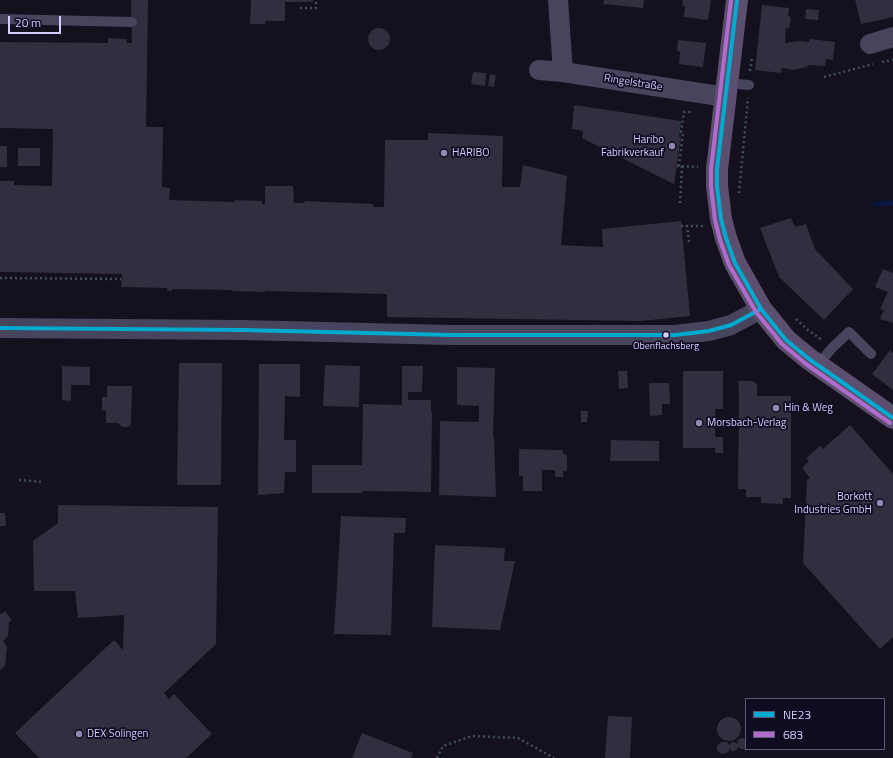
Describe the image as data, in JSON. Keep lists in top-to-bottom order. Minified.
{"streets":{"street":["Ringelstraße"]},"places":["Haribo Fabrikverkauf","HARIBO","Obenflachsberg","Hin & Weg","Morsbach-Verlag","Borkott Industries GmbH","DEX Solingen"],"lines":["transit line NE23","transit line 683"],"legend":["NE23","683"],"scale_bar":"20 m"}
